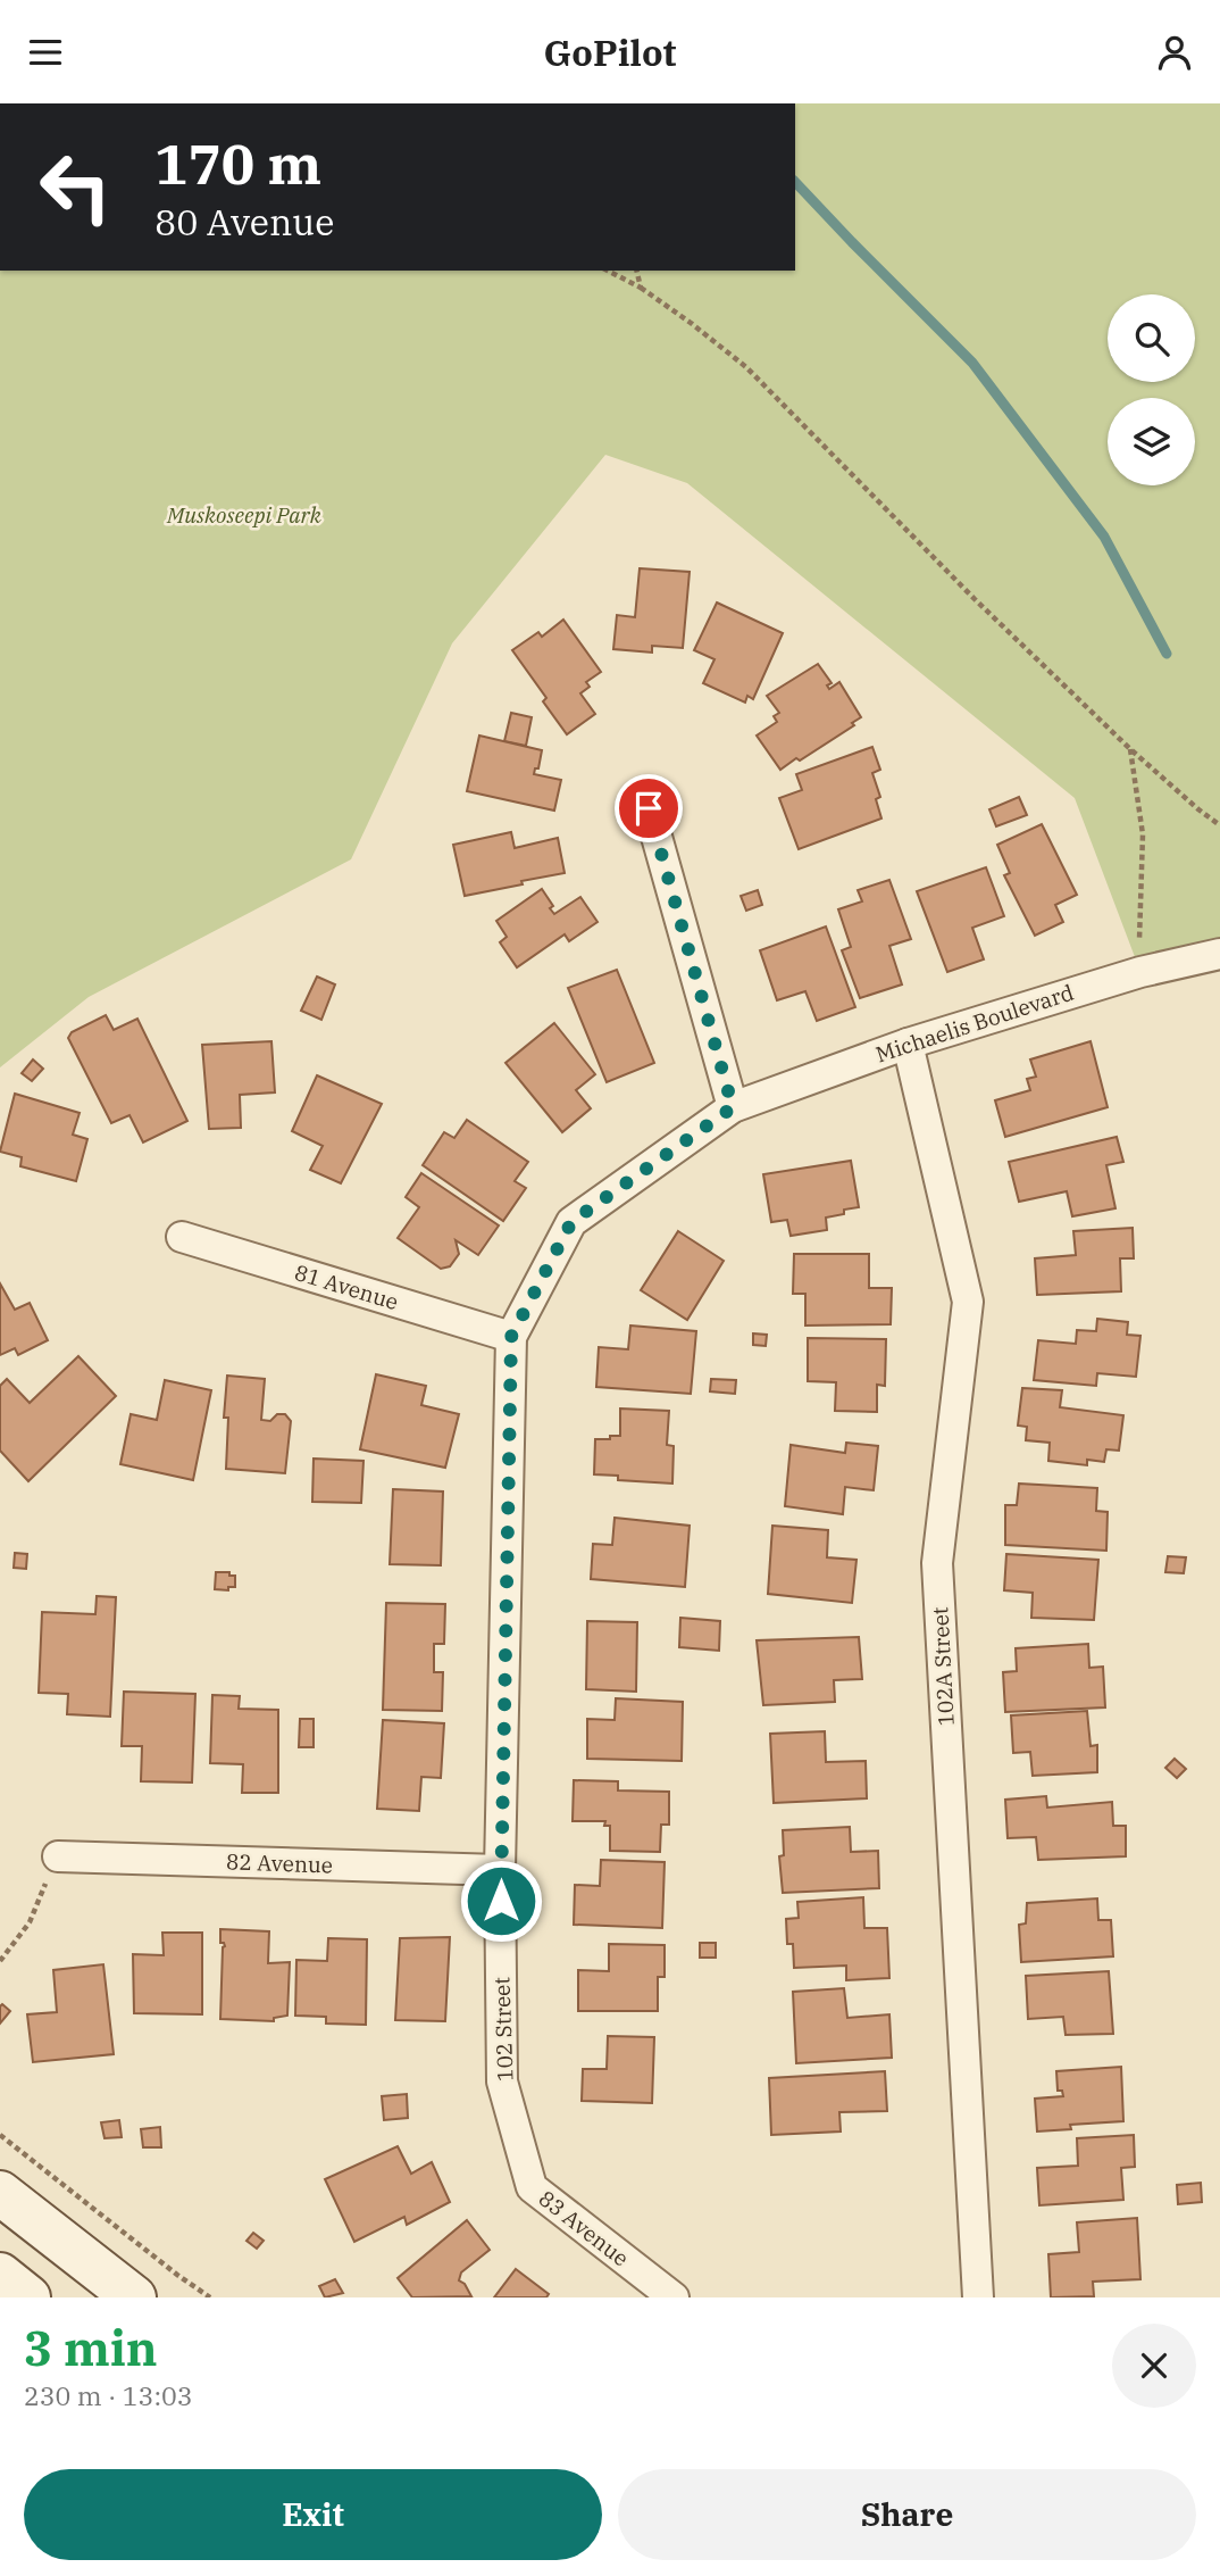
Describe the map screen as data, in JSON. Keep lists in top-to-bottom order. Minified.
{"streets":{"street":["Michaelis Boulevard","81 Avenue","102A Street","82 Avenue","102 Street","83 Avenue"]},"crossings":[["Michaelis Boulevard","102A Street"],["Michaelis Boulevard","102 Street"],["81 Avenue","102 Street"],["82 Avenue","102 Street"],["102 Street","83 Avenue"]],"parks":["Muskoseepi Park"],"page":{"header":"GoPilot","turn":["170 m","80 Avenue"],"heading":["3 min","230 m · 13:03"],"buttons":["Exit","Share"]}}
